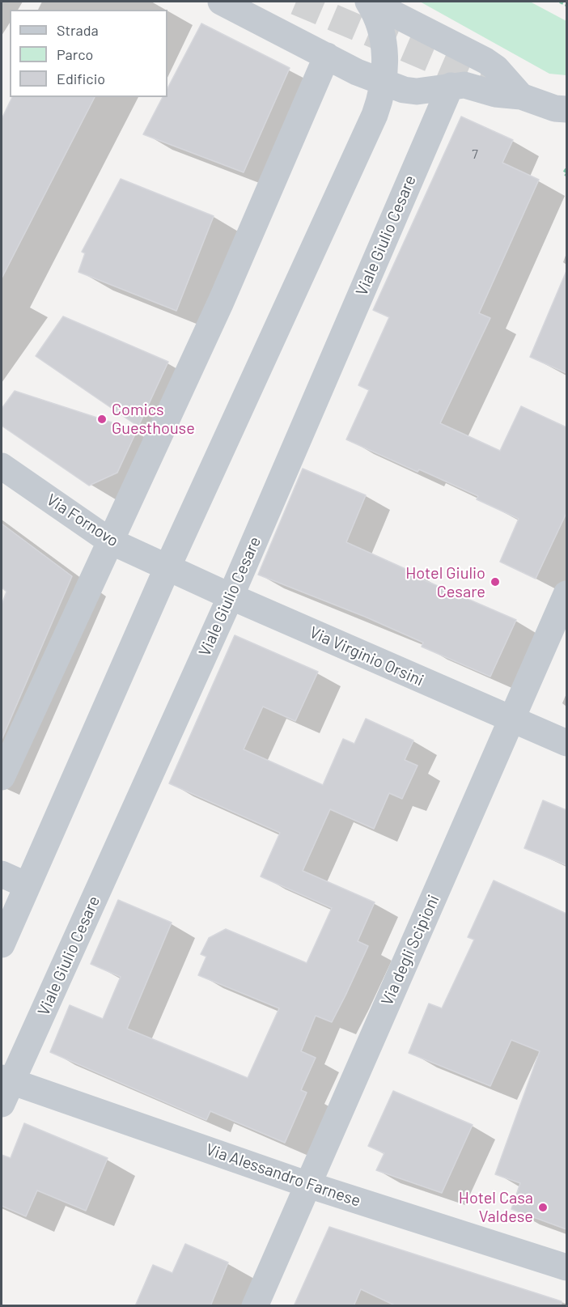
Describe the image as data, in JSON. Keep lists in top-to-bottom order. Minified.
{"streets":{"street":["Viale Giulio Cesare","Via Fornovo","Via Virginio Orsini","Via degli Scipioni","Via Alessandro Farnese"]},"crossings":[["Viale Giulio Cesare","Via Virginio Orsini"],["Viale Giulio Cesare","Via Alessandro Farnese"],["Via Fornovo","Via Virginio Orsini"],["Via Virginio Orsini","Via degli Scipioni"],["Via degli Scipioni","Via Alessandro Farnese"]],"places":["Comics Guesthouse","Hotel Giulio Cesare","Hotel Casa Valdese"],"house_numbers":["7"],"legend":["Strada","Parco","Edificio"]}
